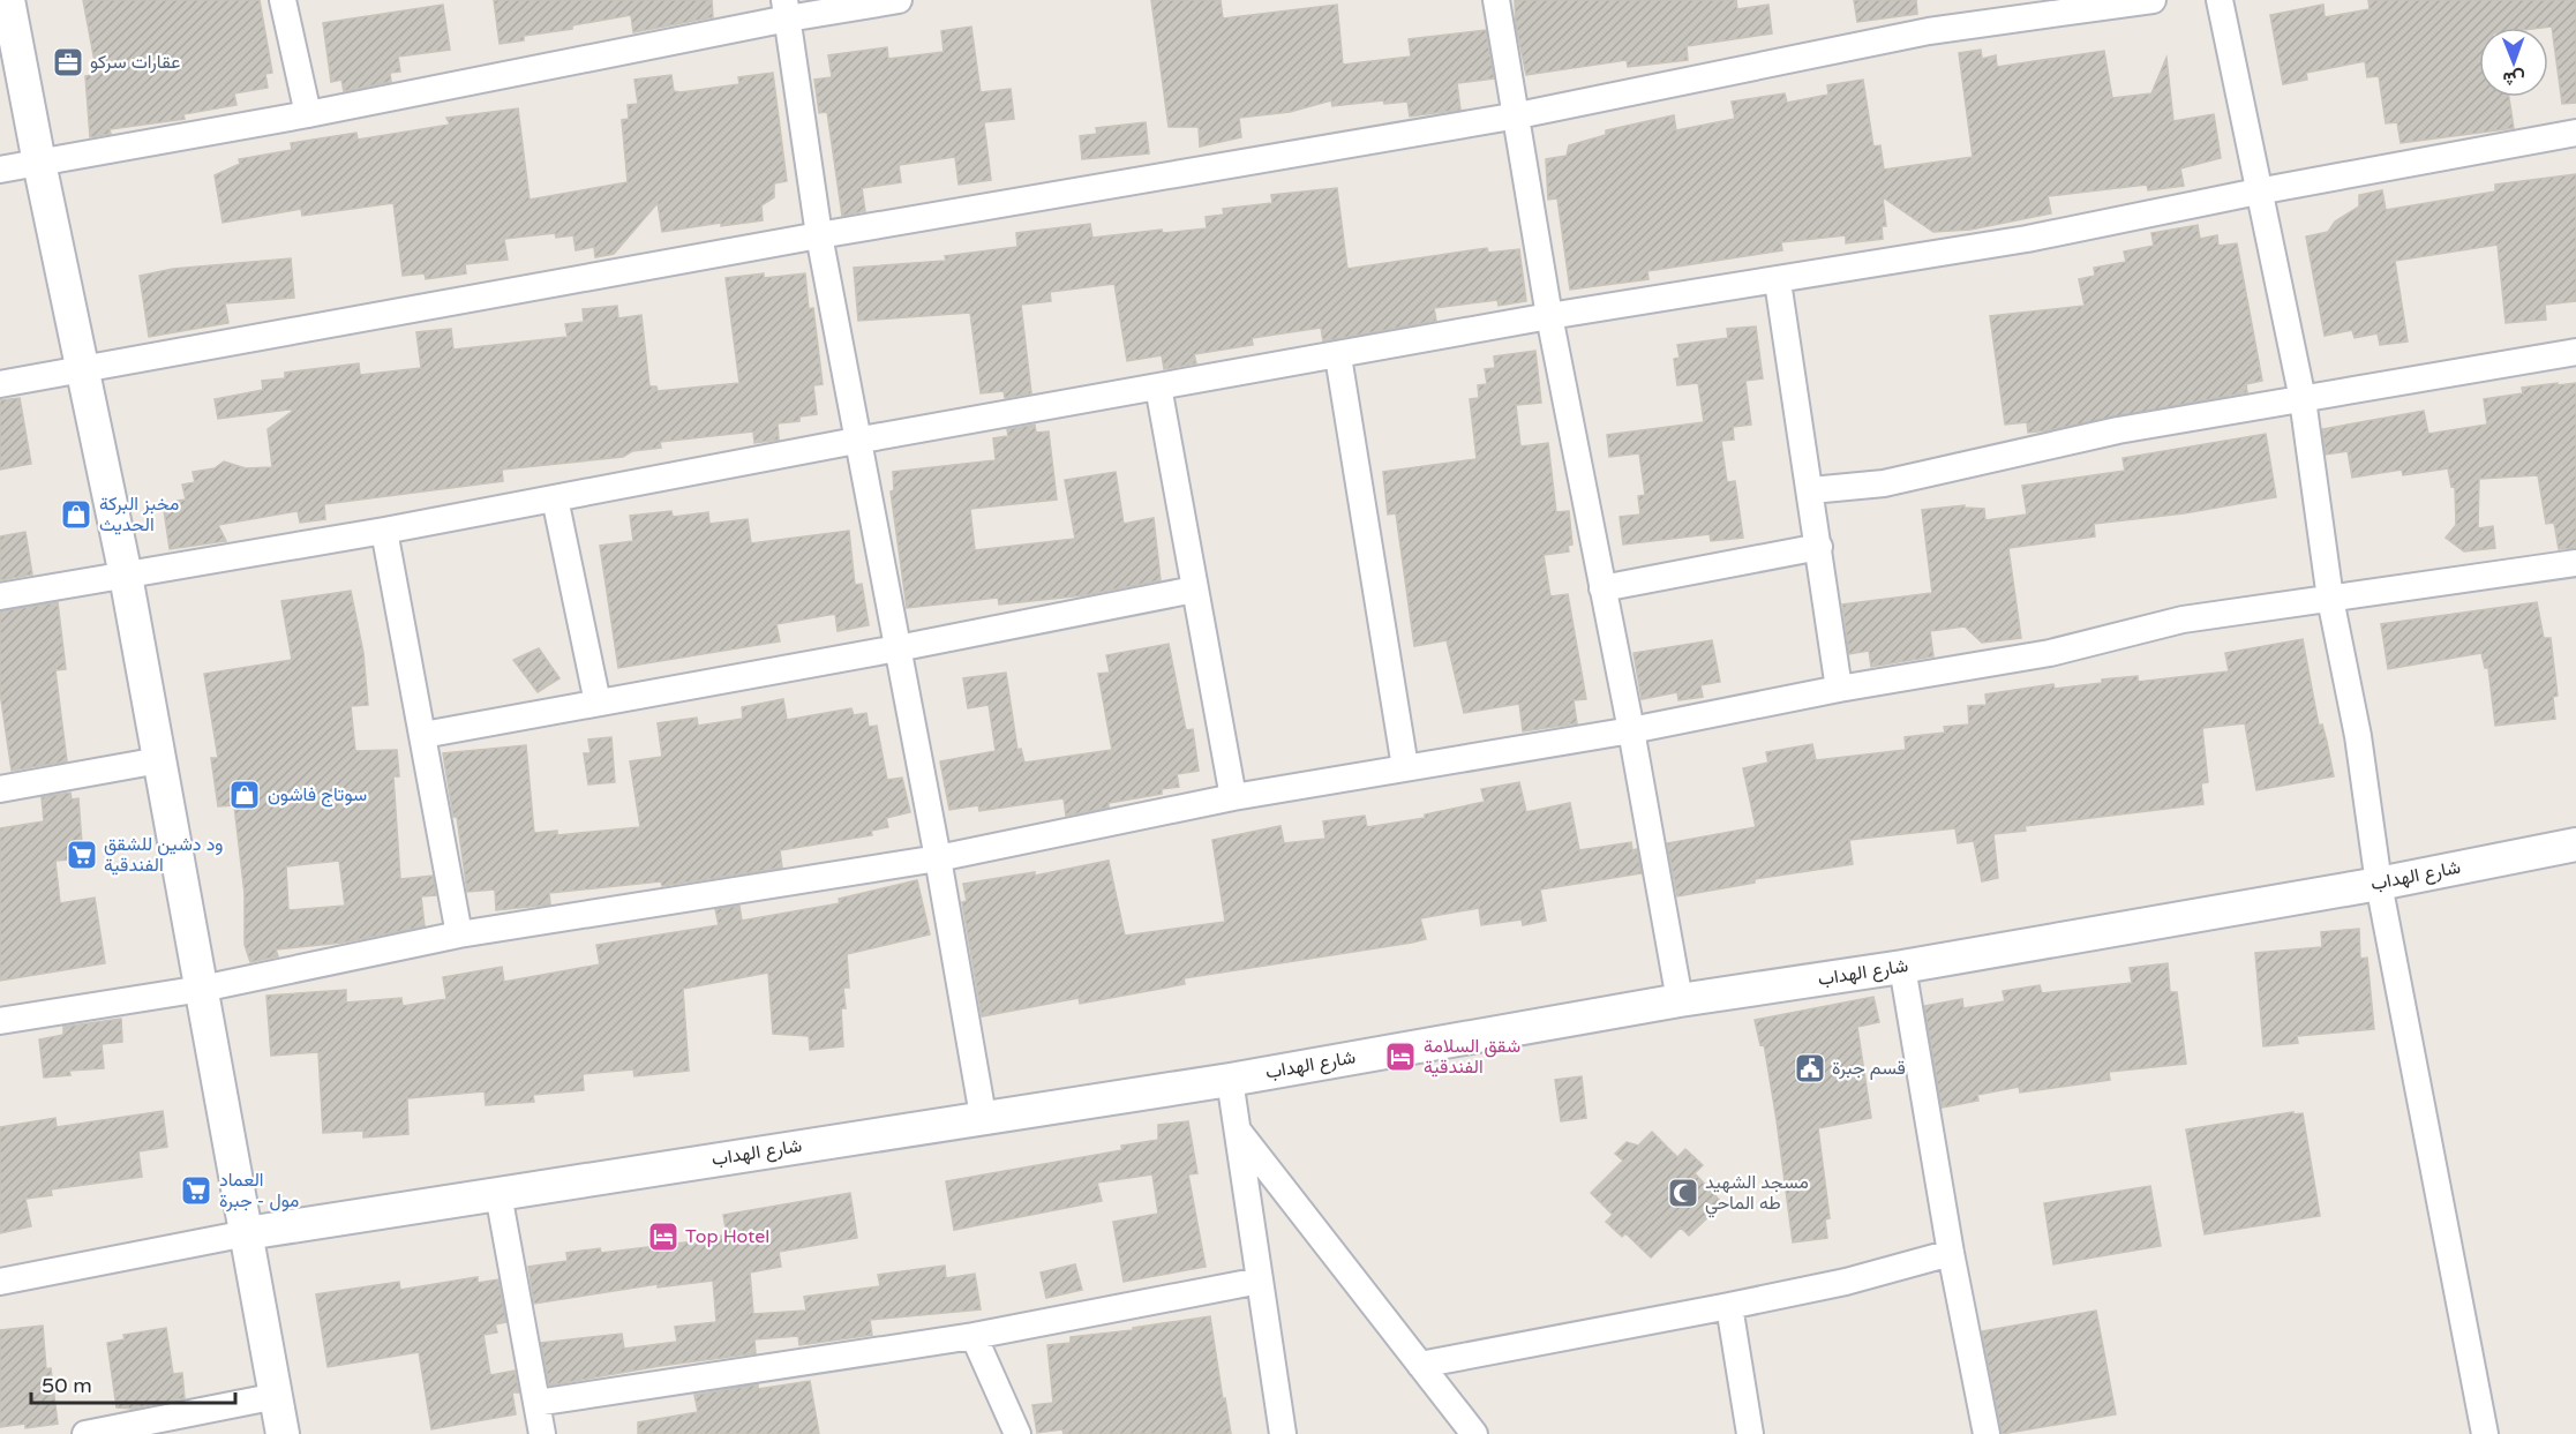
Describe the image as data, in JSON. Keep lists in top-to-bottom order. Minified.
{"streets":{"street":["شارع الهداب"]},"places":{"office":["عقارات سركو"],"shop":["مخبز البركة الحديث","سوتاج فاشون"],"supermarket":["ود دشين للشقق الفندقية","العماد مول - جبرة"],"hotel":["شقق السلامة الفندقية","Top Hotel"],"public building":["قسم جبرة"],"mosque":["مسجد الشهيد طه الماحي"]},"scale_bar":"50 m","north":"bottom"}
